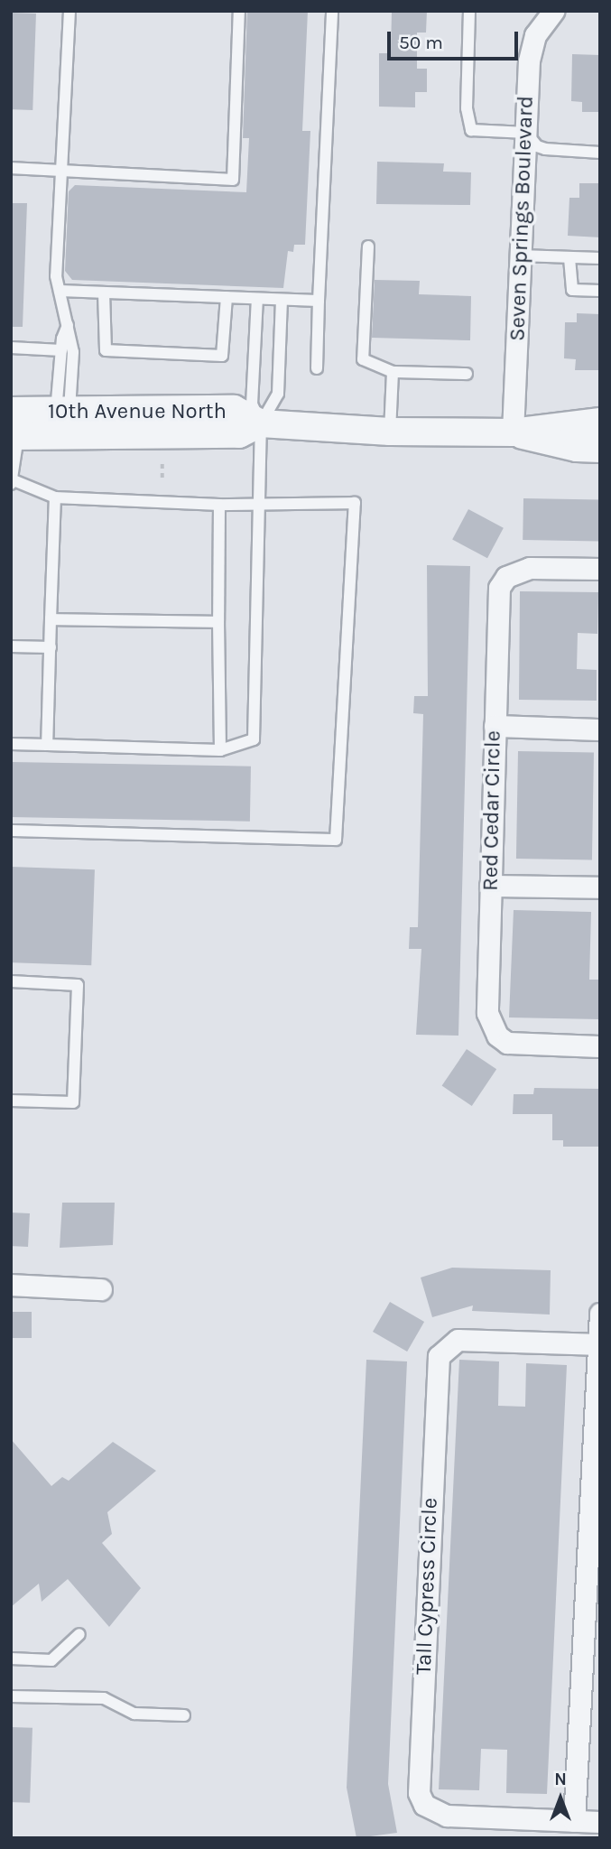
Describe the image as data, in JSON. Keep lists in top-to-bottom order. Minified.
{"streets":{"street":["Seven Springs Boulevard","10th Avenue North","Red Cedar Circle","Tall Cypress Circle"]},"crossings":[["Seven Springs Boulevard","10th Avenue North"]],"scale_bar":"50 m","north":"top"}
